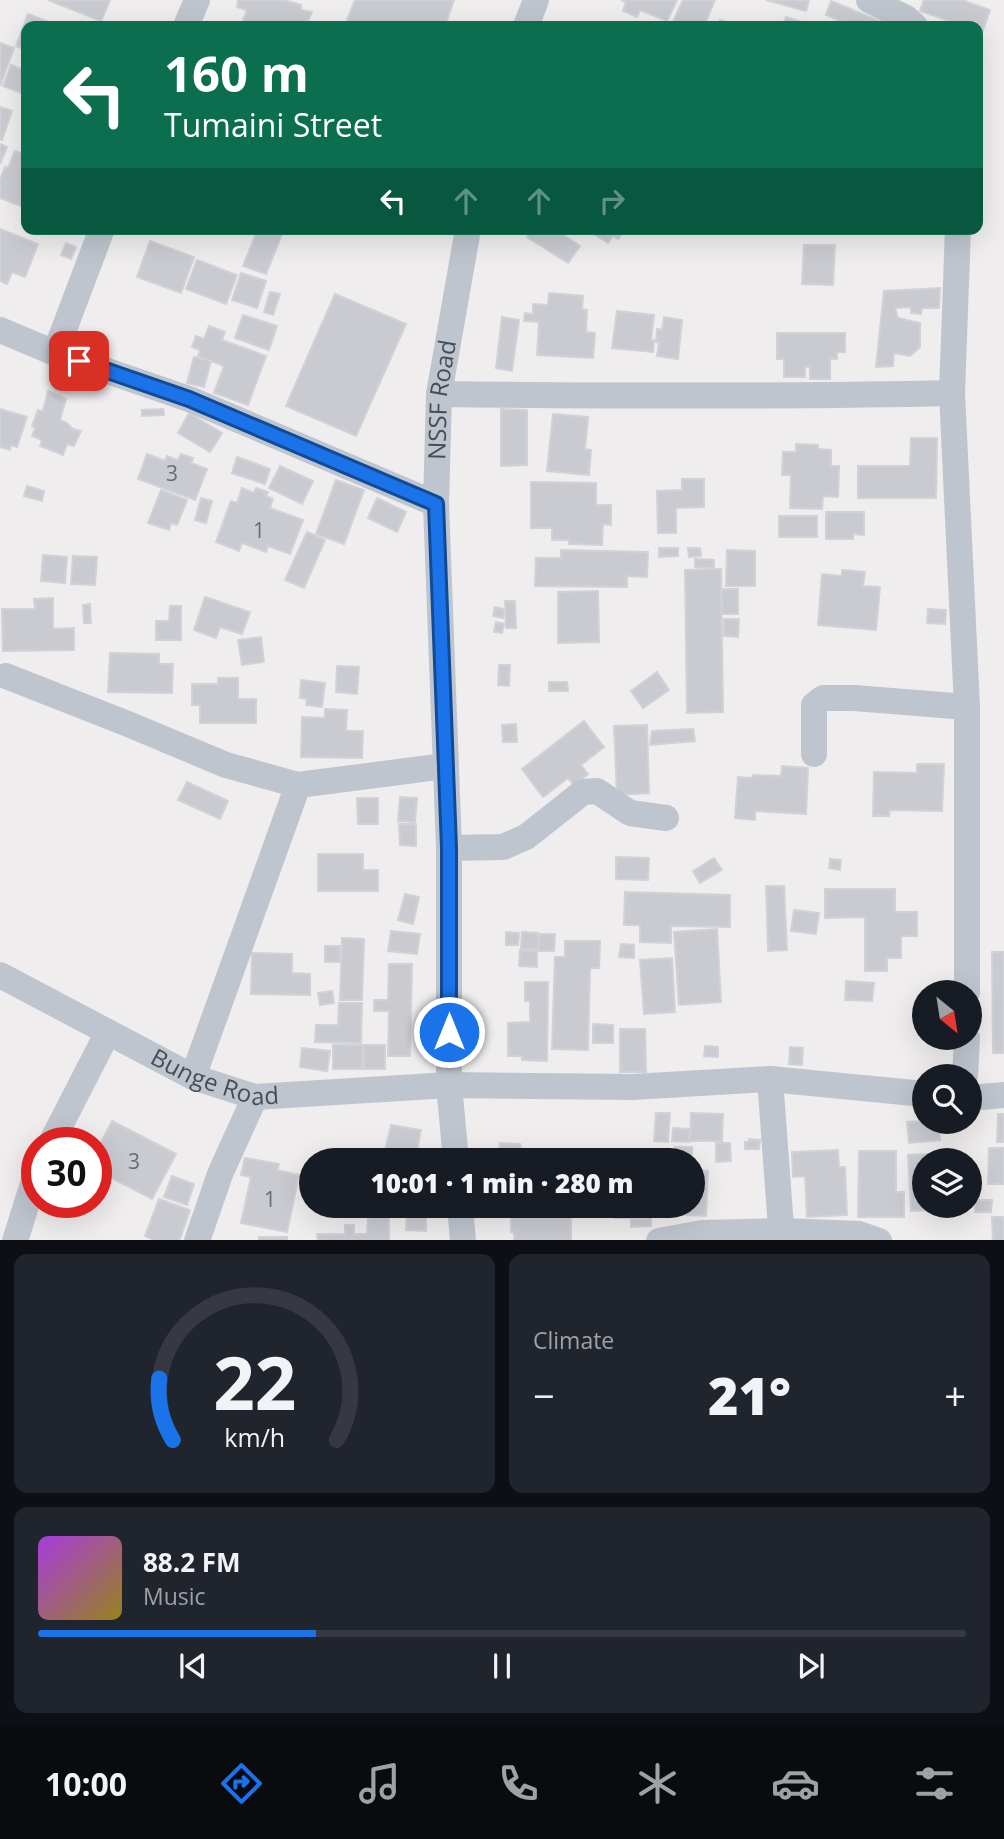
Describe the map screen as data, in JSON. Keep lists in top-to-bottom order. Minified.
{"streets":{"street":["NSSF Road","Bunge Road"]},"crossings":[["NSSF Road","Bunge Road"]],"house_numbers":["3","1","3","1"],"north":"bottom right","page":{"turn":["160 m","Tumaini Street"],"limit":"30","trip":"10:01 · 1 min · 280 m","tile":"Climate","heat":["−","21°","+"],"song":["88.2 FM","Music"],"tabs":"10:00","gauge":["22","km/h"]}}
